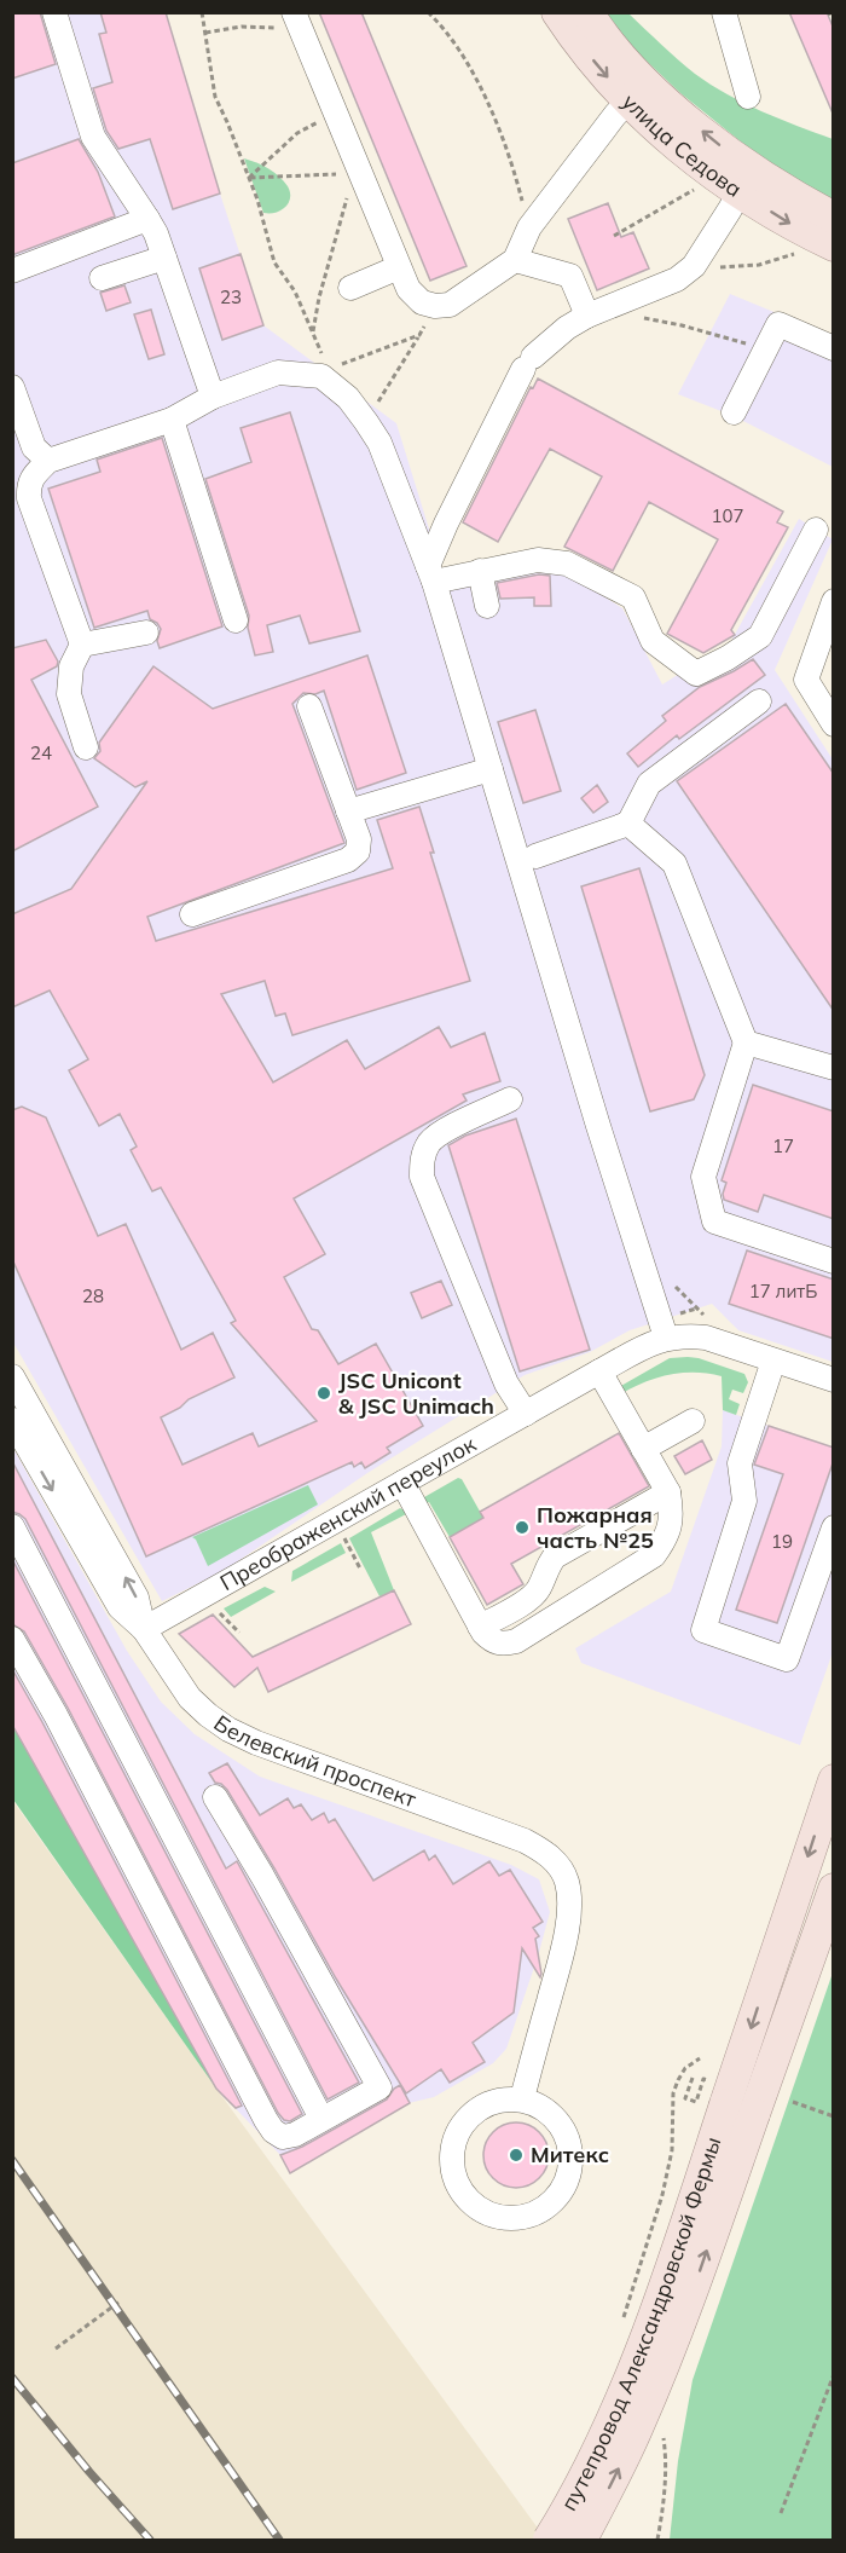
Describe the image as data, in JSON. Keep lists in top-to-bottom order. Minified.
{"streets":{"main road":["улица Седова","путепровод Александровской Фермы"],"street":["Преображенский переулок","Белевский проспект"]},"crossings":[["Преображенский переулок","Белевский проспект"]],"places":["JSC Unicont & JSC Unimach","Пожарная часть №25","Митекс"],"house_numbers":["23","107","24","17","17 литБ","28","19"]}
